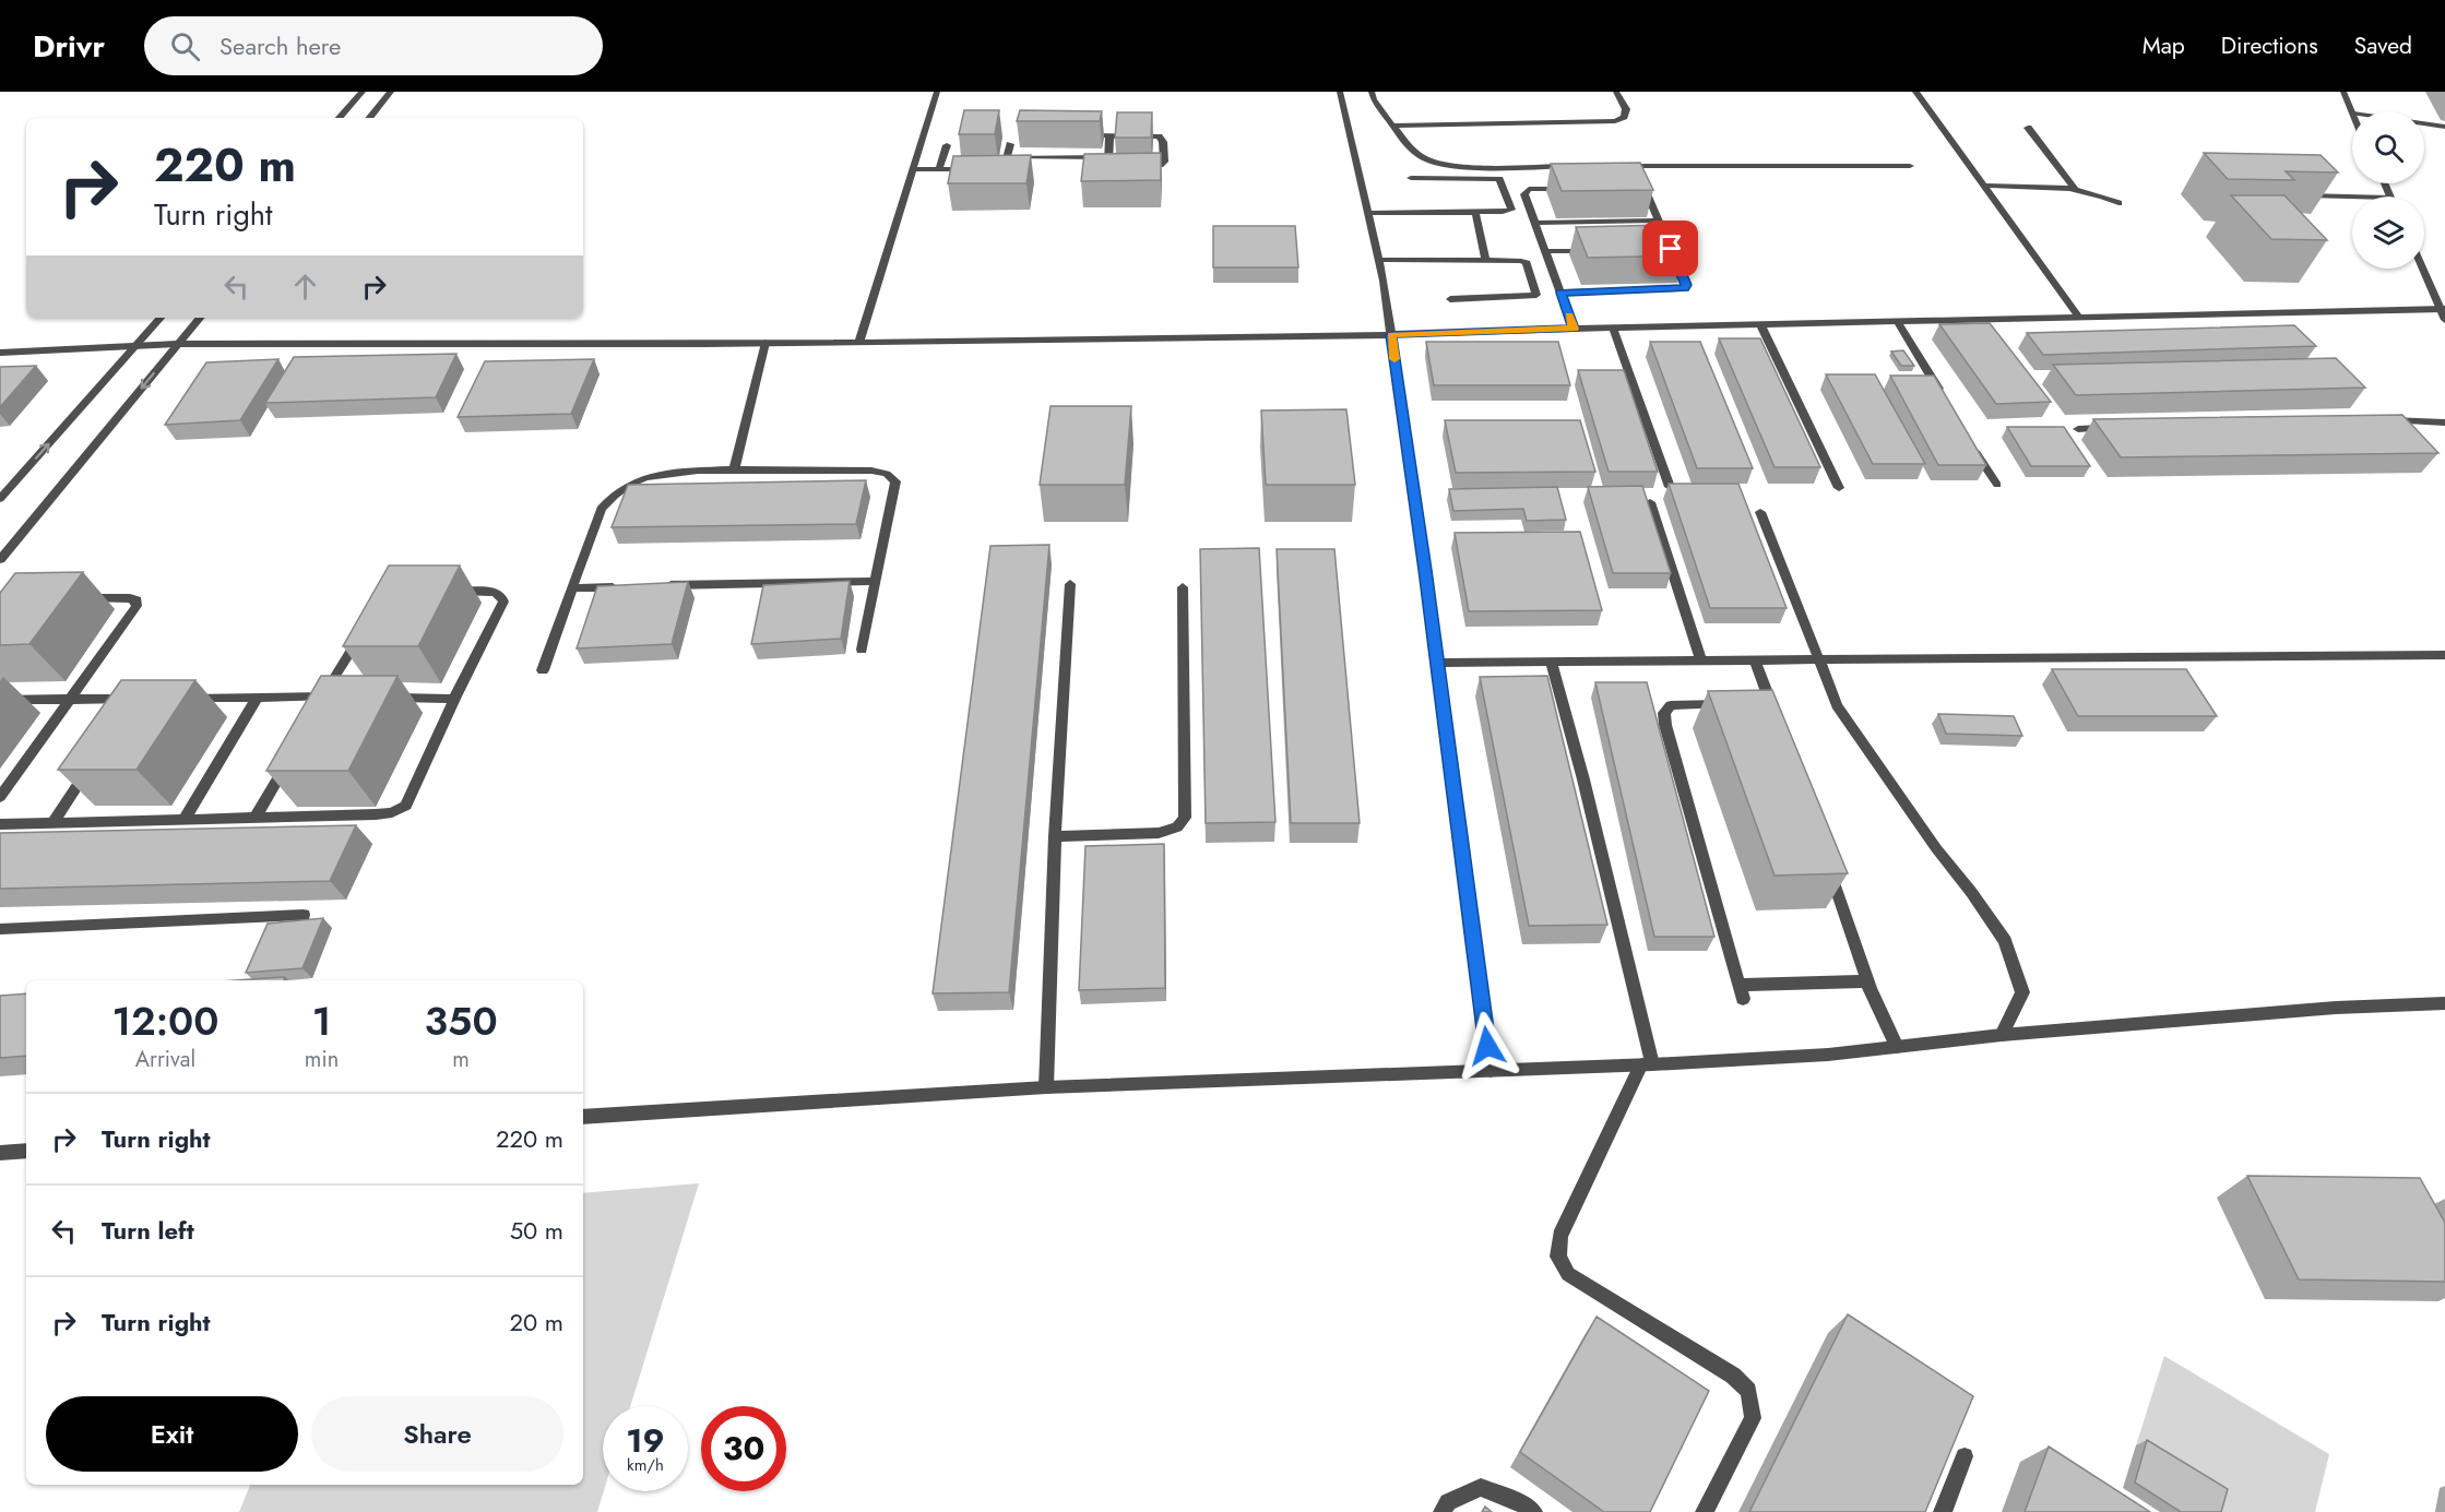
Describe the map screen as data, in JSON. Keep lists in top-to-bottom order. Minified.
{"page":{"header":"Drivr","search":"Search here","nav":["Map","Directions","Saved"],"turn":["220 m","Turn right"],"eta":["12:00","Arrival","1","min","350","m"],"list":[{"name":"Turn right","value":"220 m"},{"name":"Turn left","value":"50 m"},{"name":"Turn right","value":"20 m"}],"buttons":["Exit","Share"],"speed":"19 km/h","limit":"30"}}
